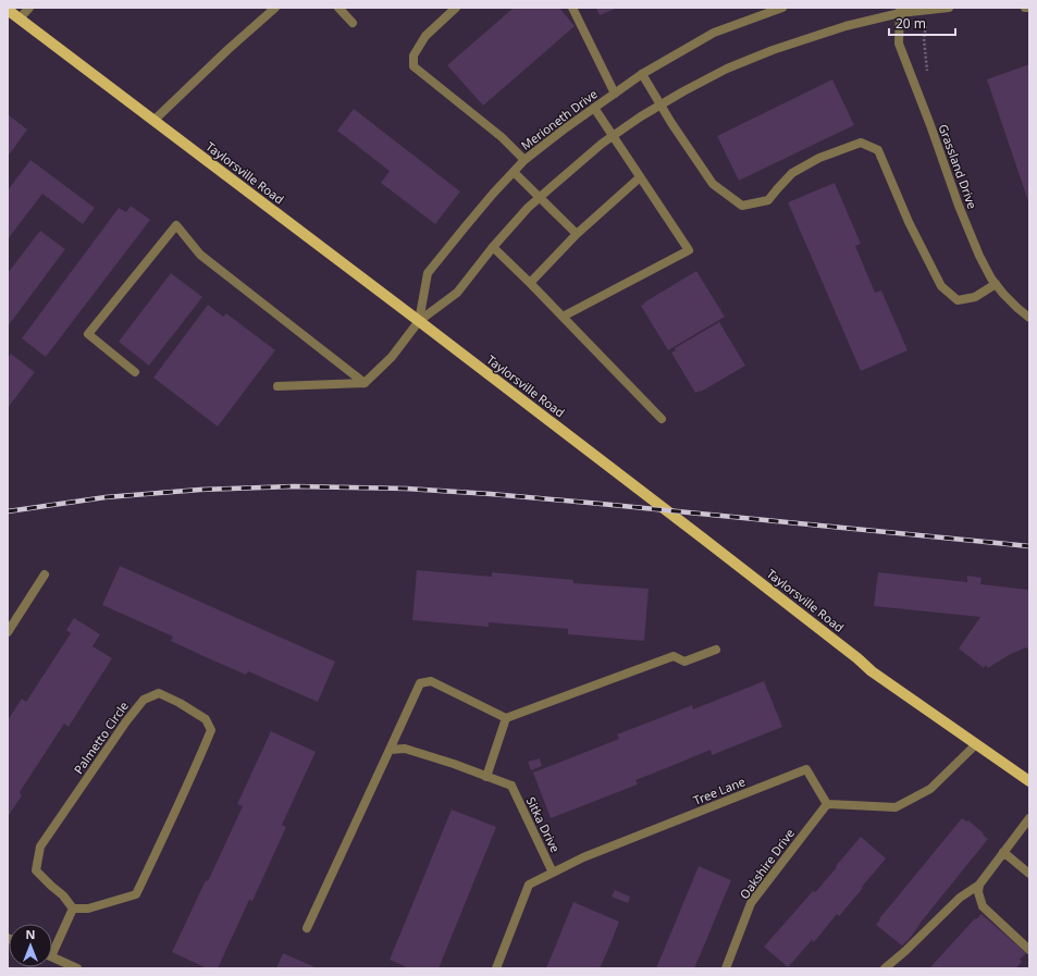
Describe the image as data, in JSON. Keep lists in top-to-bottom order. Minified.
{"streets":{"main road":["Taylorsville Road"],"street":["Merioneth Drive","Grassland Drive","Palmetto Circle","Tree Lane","Sitka Drive","Oakshire Drive"]},"crossings":[["Merioneth Drive","Taylorsville Road"],["Tree Lane","Sitka Drive"],["Tree Lane","Oakshire Drive"]],"scale_bar":"20 m","north":"top"}
